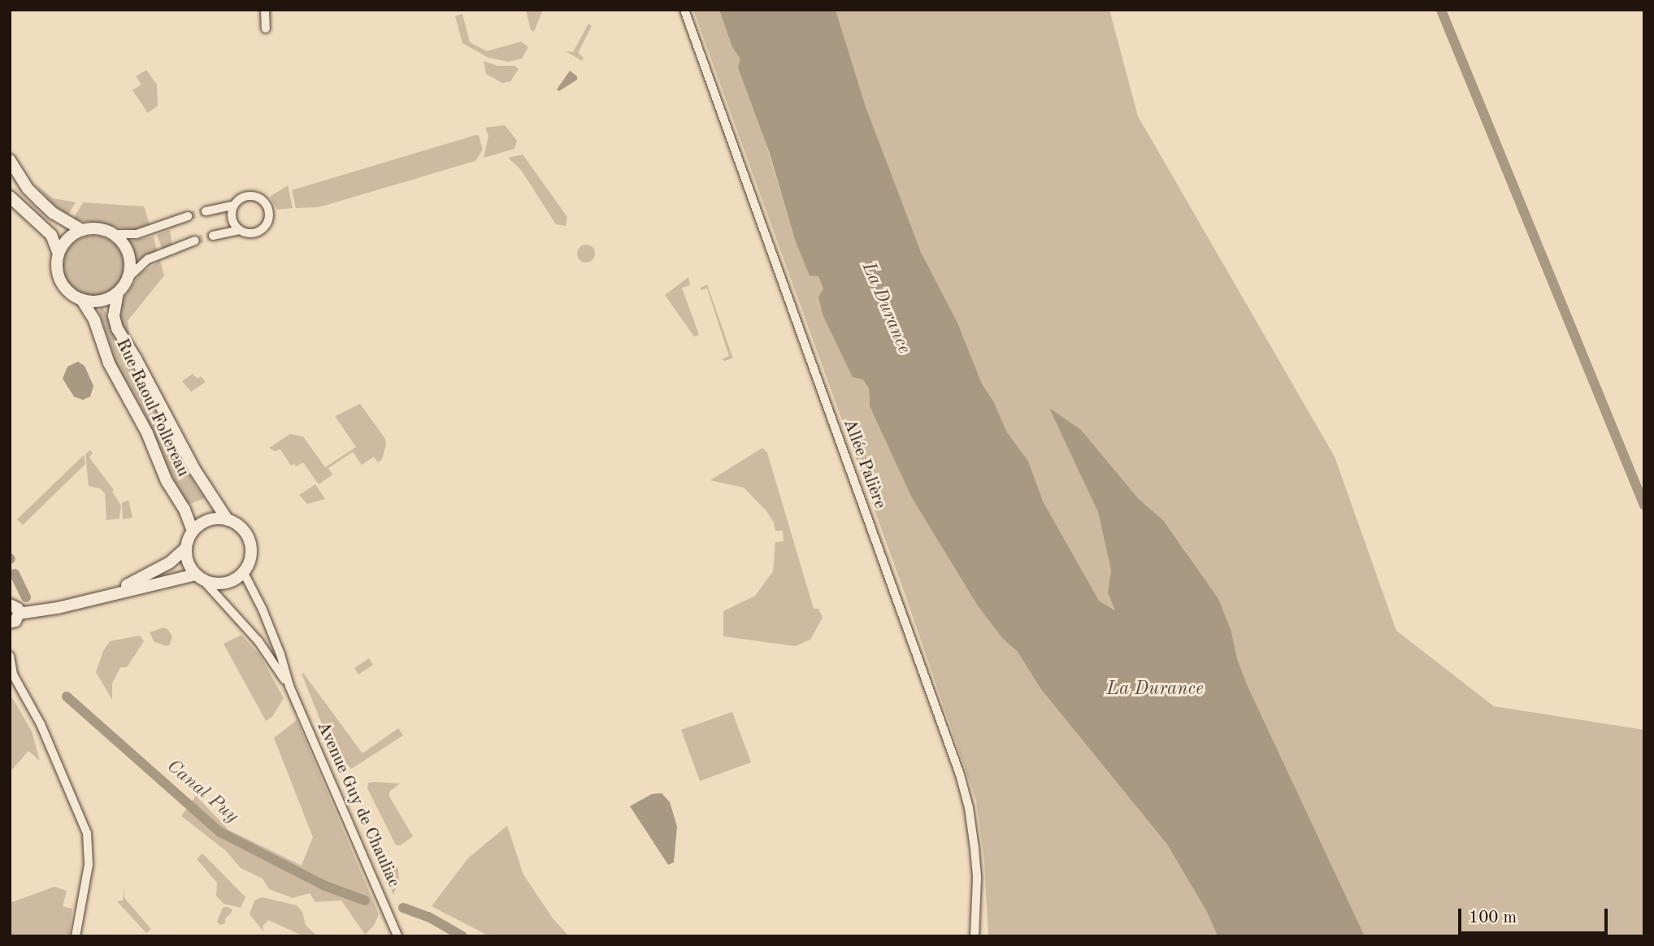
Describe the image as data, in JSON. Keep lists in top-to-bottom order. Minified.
{"streets":{"street":["Rue Raoul Follereau","Allée Palière","Avenue Guy de Chauliac"]},"crossings":[["Rue Raoul Follereau","Avenue Guy de Chauliac"]],"water":["La Durance","Canal Puy"],"scale_bar":"100 m"}
